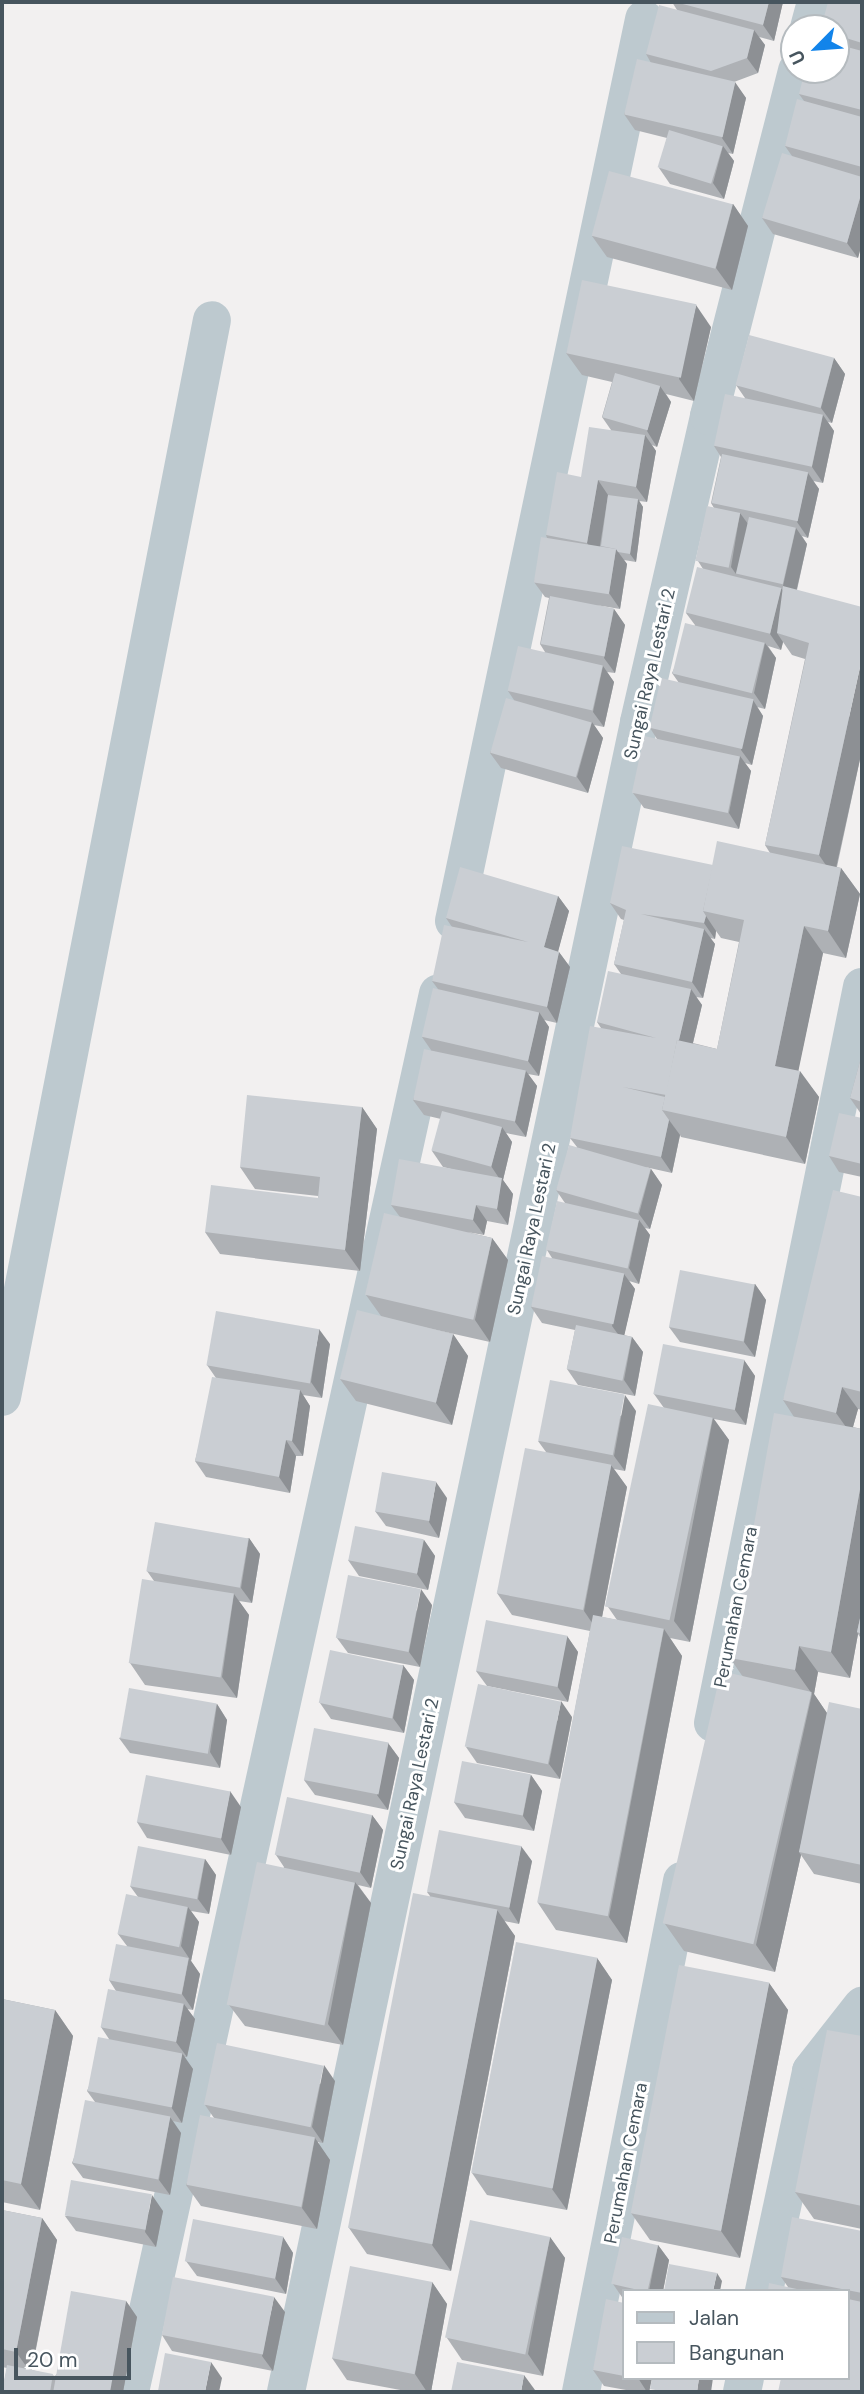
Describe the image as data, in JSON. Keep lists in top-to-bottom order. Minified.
{"streets":{"street":["Sungai Raya Lestari 2","Perumahan Cemara"]},"legend":["Jalan","Bangunan"],"scale_bar":"20 m","north":"bottom left"}
